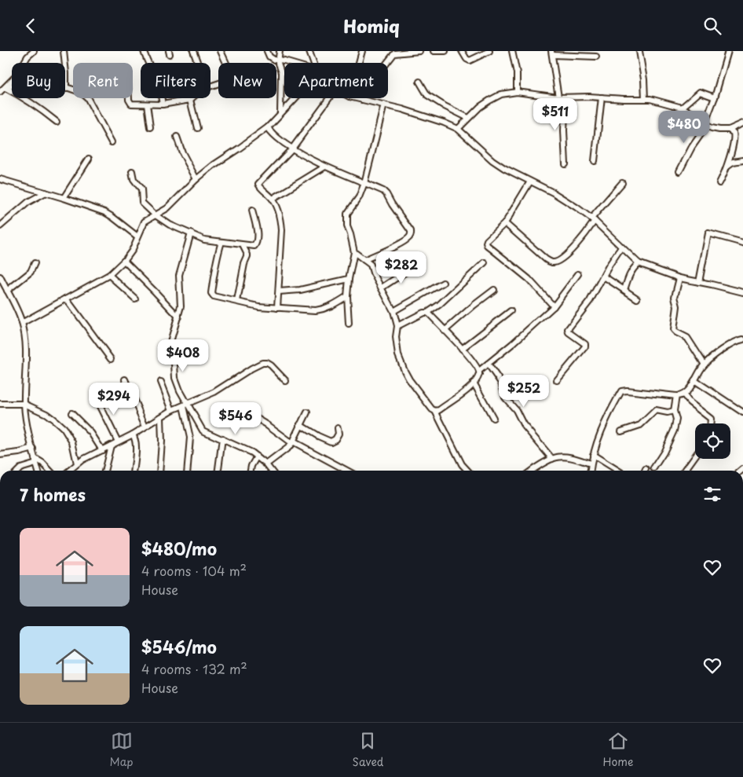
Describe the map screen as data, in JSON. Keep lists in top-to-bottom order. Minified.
{"page":{"header":"Homiq","chip":["Buy","Rent","Filters","New","Apartment"],"price":["$511","$480","$282","$408","$252","$294","$546"],"heading":"7 homes","list":[{"name":"$480/mo","note":"4 rooms · 104 m² · House"},{"name":"$546/mo","note":"4 rooms · 132 m² · House"}],"tabs":["Map","Saved","Home"]}}
